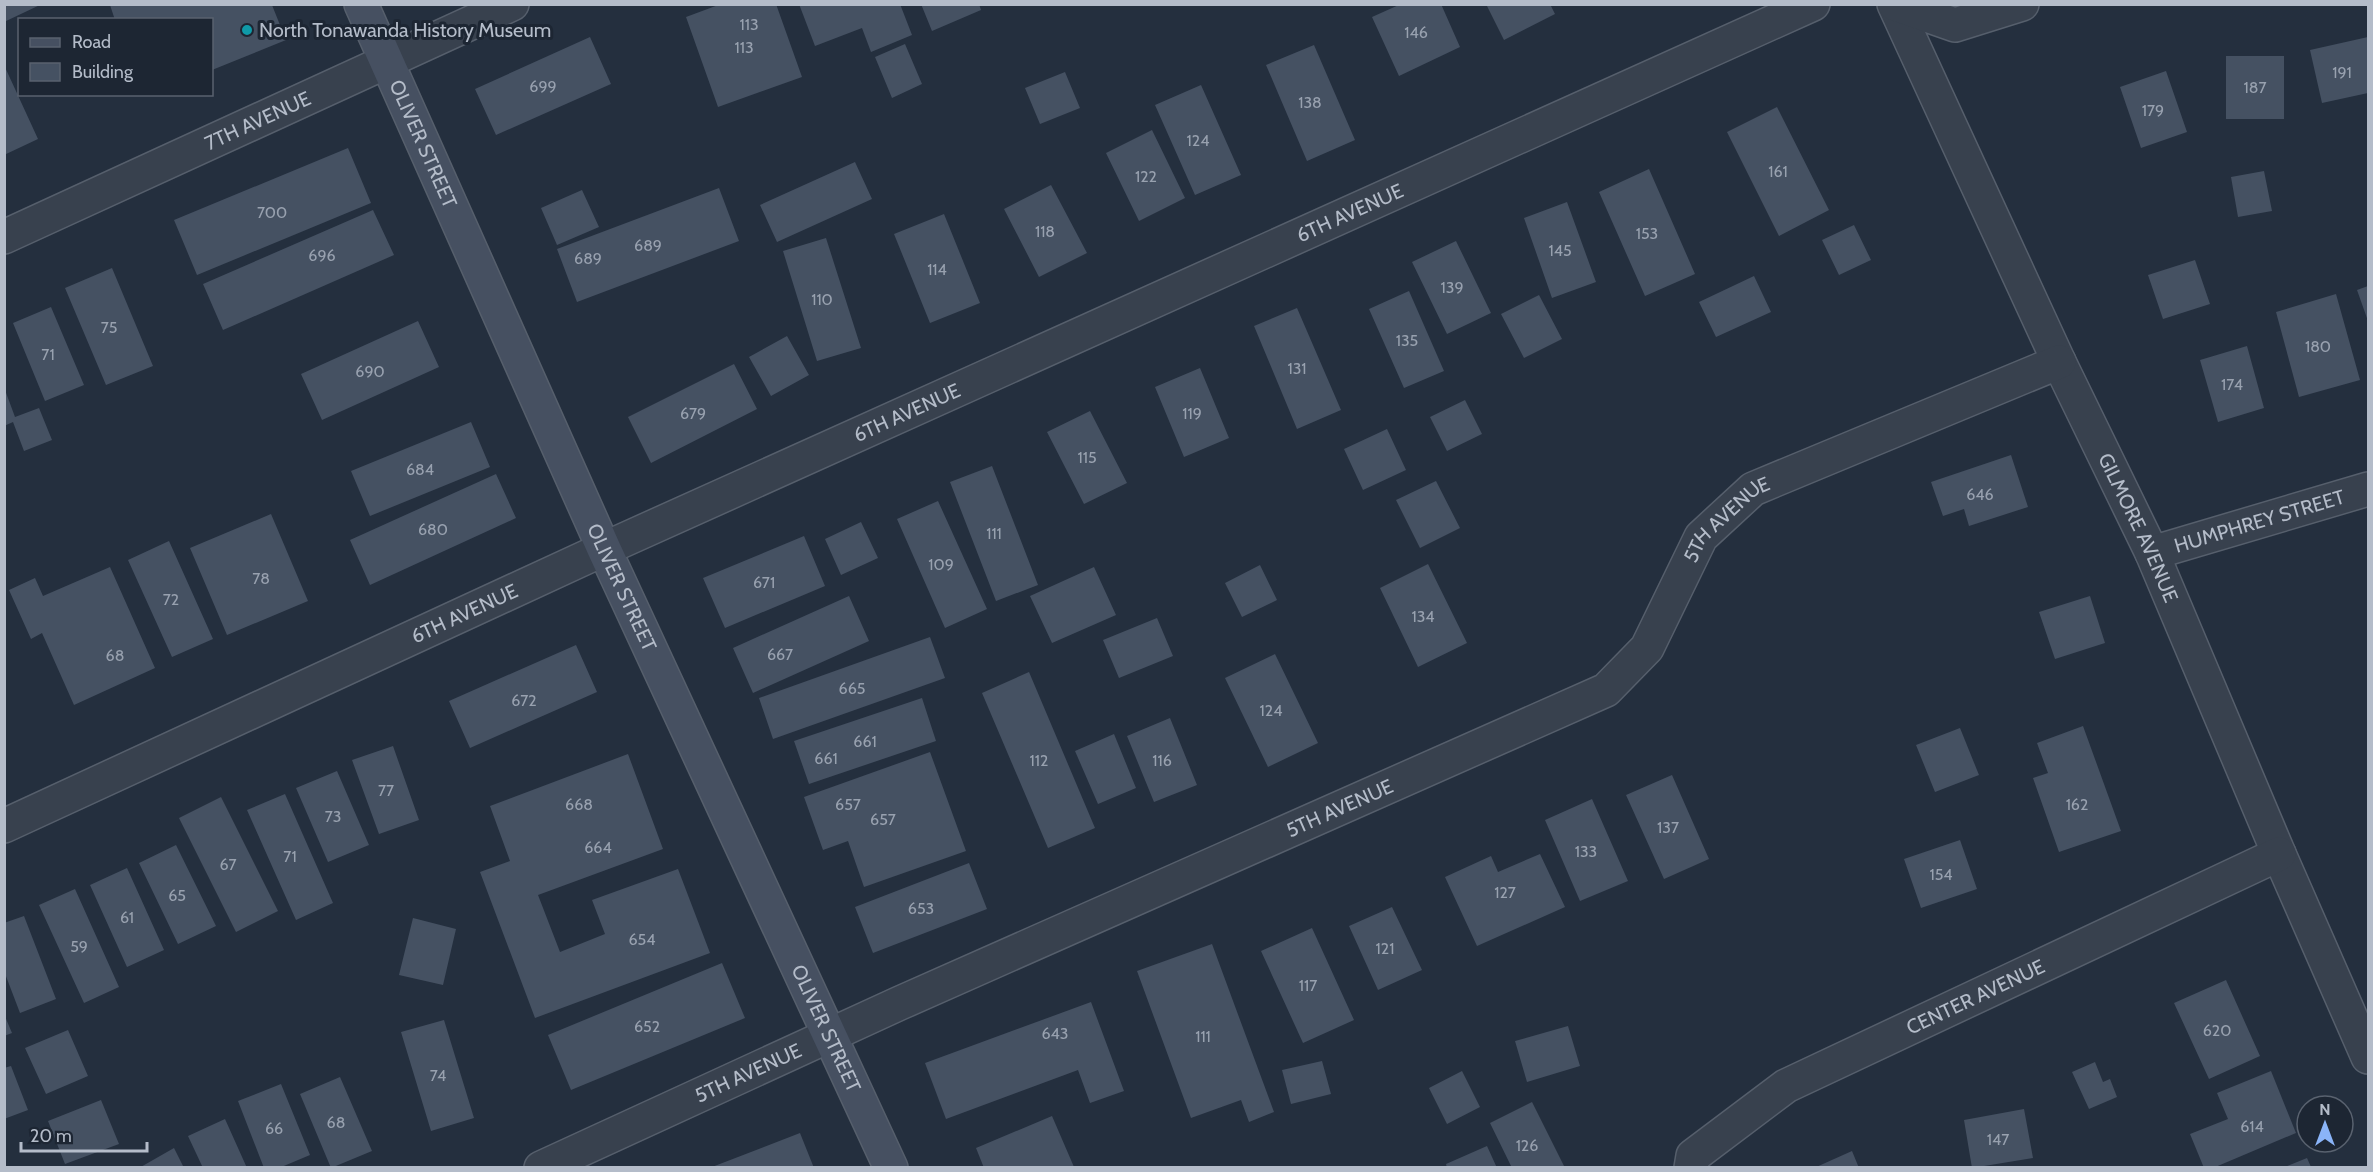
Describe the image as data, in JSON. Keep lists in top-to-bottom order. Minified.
{"streets":{"main road":["OLIVER STREET"],"street":["7TH AVENUE","6TH AVENUE","HUMPHREY STREET","5TH AVENUE","GILMORE AVENUE","CENTER AVENUE"]},"crossings":[["7TH AVENUE","OLIVER STREET"],["OLIVER STREET","6TH AVENUE"],["OLIVER STREET","5TH AVENUE"],["HUMPHREY STREET","GILMORE AVENUE"],["5TH AVENUE","GILMORE AVENUE"],["GILMORE AVENUE","CENTER AVENUE"]],"places":["North Tonawanda History Museum"],"house_numbers":["113","146","113","191","699","187","138","179","124","161","122","700","118","153","689","145","696","689","114","139","110","75","135","180","71","131","690","174","679","119","115","684","646","680","111","109","78","671","72","134","667","68","665","672","124","661","661","112","116","77","668","657","162","73","657","137","664","133","71","67","154","127","65","653","61","654","59","121","117","652","620","643","111","74","68","614","66","147","126"],"legend":["Road","Building"],"scale_bar":"20 m","north":"top"}
